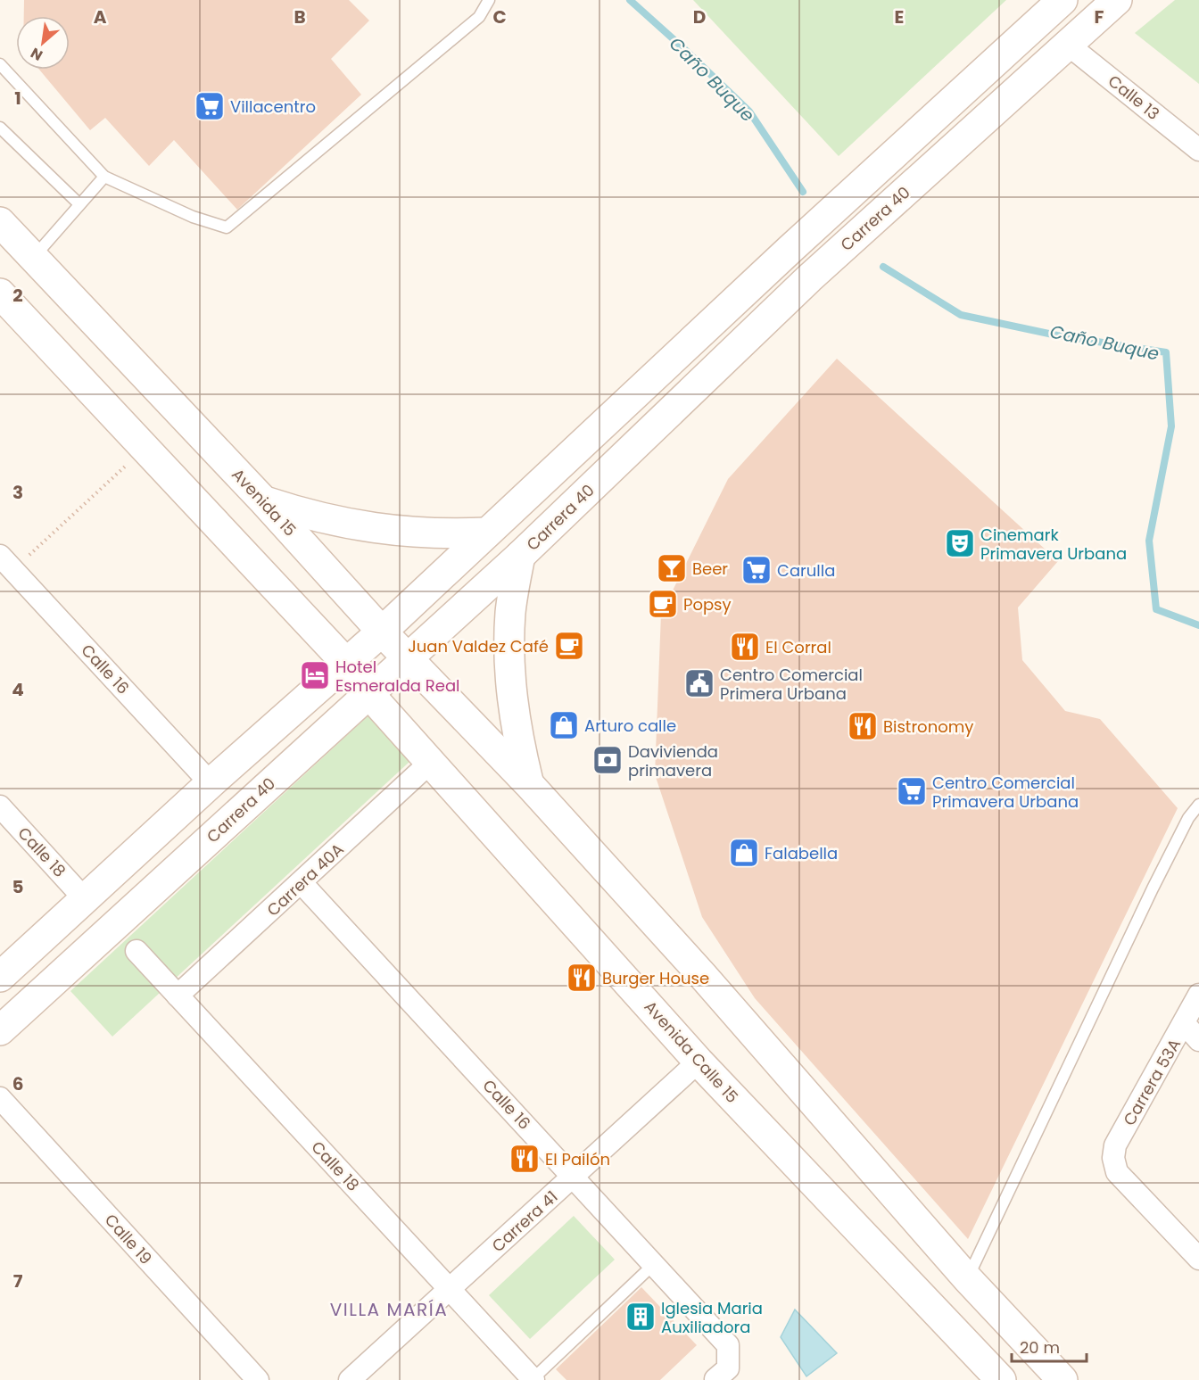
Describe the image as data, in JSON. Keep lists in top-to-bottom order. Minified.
{"streets":{"main road":["Carrera 40","Avenida 15","Avenida Calle 15"],"street":["Calle 13","Calle 16","Calle 18","Carrera 40A","Carrera 53A","Carrera 41","Calle 19"]},"crossings":[["Calle 13","Carrera 40"],["Carrera 40","Avenida 15"],["Carrera 40","Avenida Calle 15"],["Calle 16","Carrera 40A"],["Calle 16","Carrera 41"],["Calle 18","Carrera 40A"],["Calle 18","Carrera 41"],["Carrera 40A","Avenida Calle 15"],["Avenida Calle 15","Carrera 41"]],"districts":["VILLA MARÍA"],"water":["Caño Buque"],"places":{"supermarket":["Villacentro","Carulla","Centro Comercial Primavera Urbana"],"theatre":["Cinemark Primavera Urbana"],"bar":["Beer"],"cafe":["Popsy","Juan Valdez Café"],"restaurant":["El Corral","Bistronomy","Burger House","El Pailón"],"hotel":["Hotel Esmeralda Real"],"public building":["Centro Comercial Primera Urbana"],"shop":["Arturo calle","Falabella"],"bank":["Davivienda primavera"],"building":["Iglesia Maria Auxiliadora"]},"scale_bar":"20 m","north":"bottom left","grid":{"columns":["A","B","C","D","E","F"],"rows":["1","2","3","4","5","6","7"]}}
